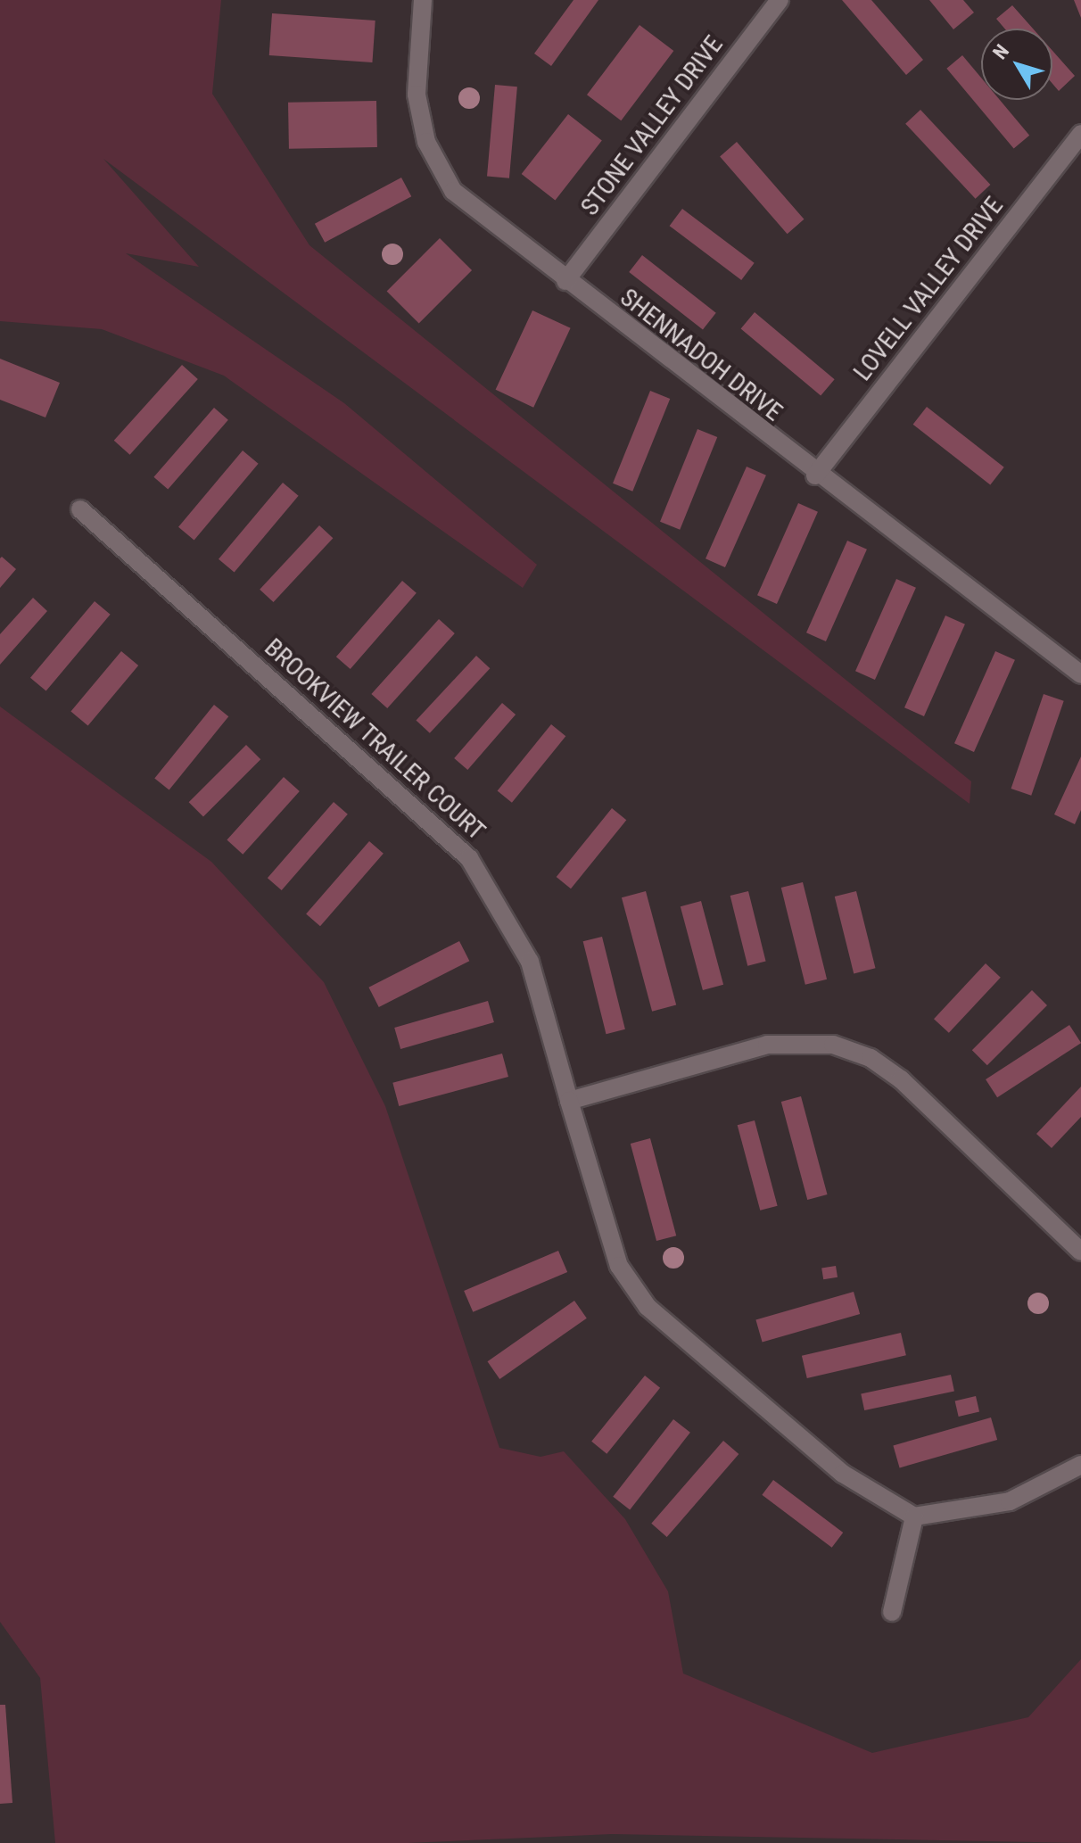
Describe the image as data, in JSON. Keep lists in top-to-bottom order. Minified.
{"streets":{"street":["STONE VALLEY DRIVE","LOVELL VALLEY DRIVE","SHENNADOH DRIVE","BROOKVIEW TRAILER COURT"]},"crossings":[["STONE VALLEY DRIVE","SHENNADOH DRIVE"],["LOVELL VALLEY DRIVE","SHENNADOH DRIVE"]],"north":"top left"}
